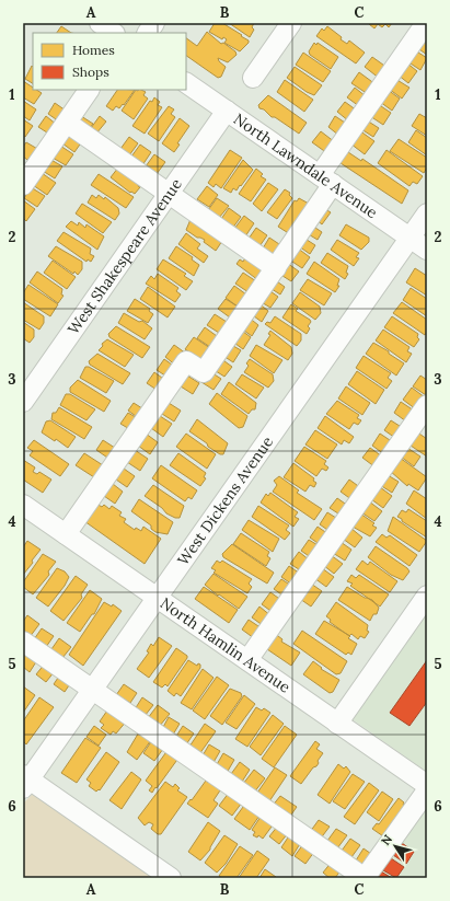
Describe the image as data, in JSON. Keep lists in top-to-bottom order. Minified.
{"streets":{"street":["North Lawndale Avenue","West Shakespeare Avenue","West Dickens Avenue","North Hamlin Avenue"]},"crossings":[["North Lawndale Avenue","West Shakespeare Avenue"],["North Lawndale Avenue","West Dickens Avenue"],["West Dickens Avenue","North Hamlin Avenue"]],"legend":["Homes","Shops"],"north":"top left","grid":{"columns":["A","B","C"],"rows":["1","2","3","4","5","6"]}}
